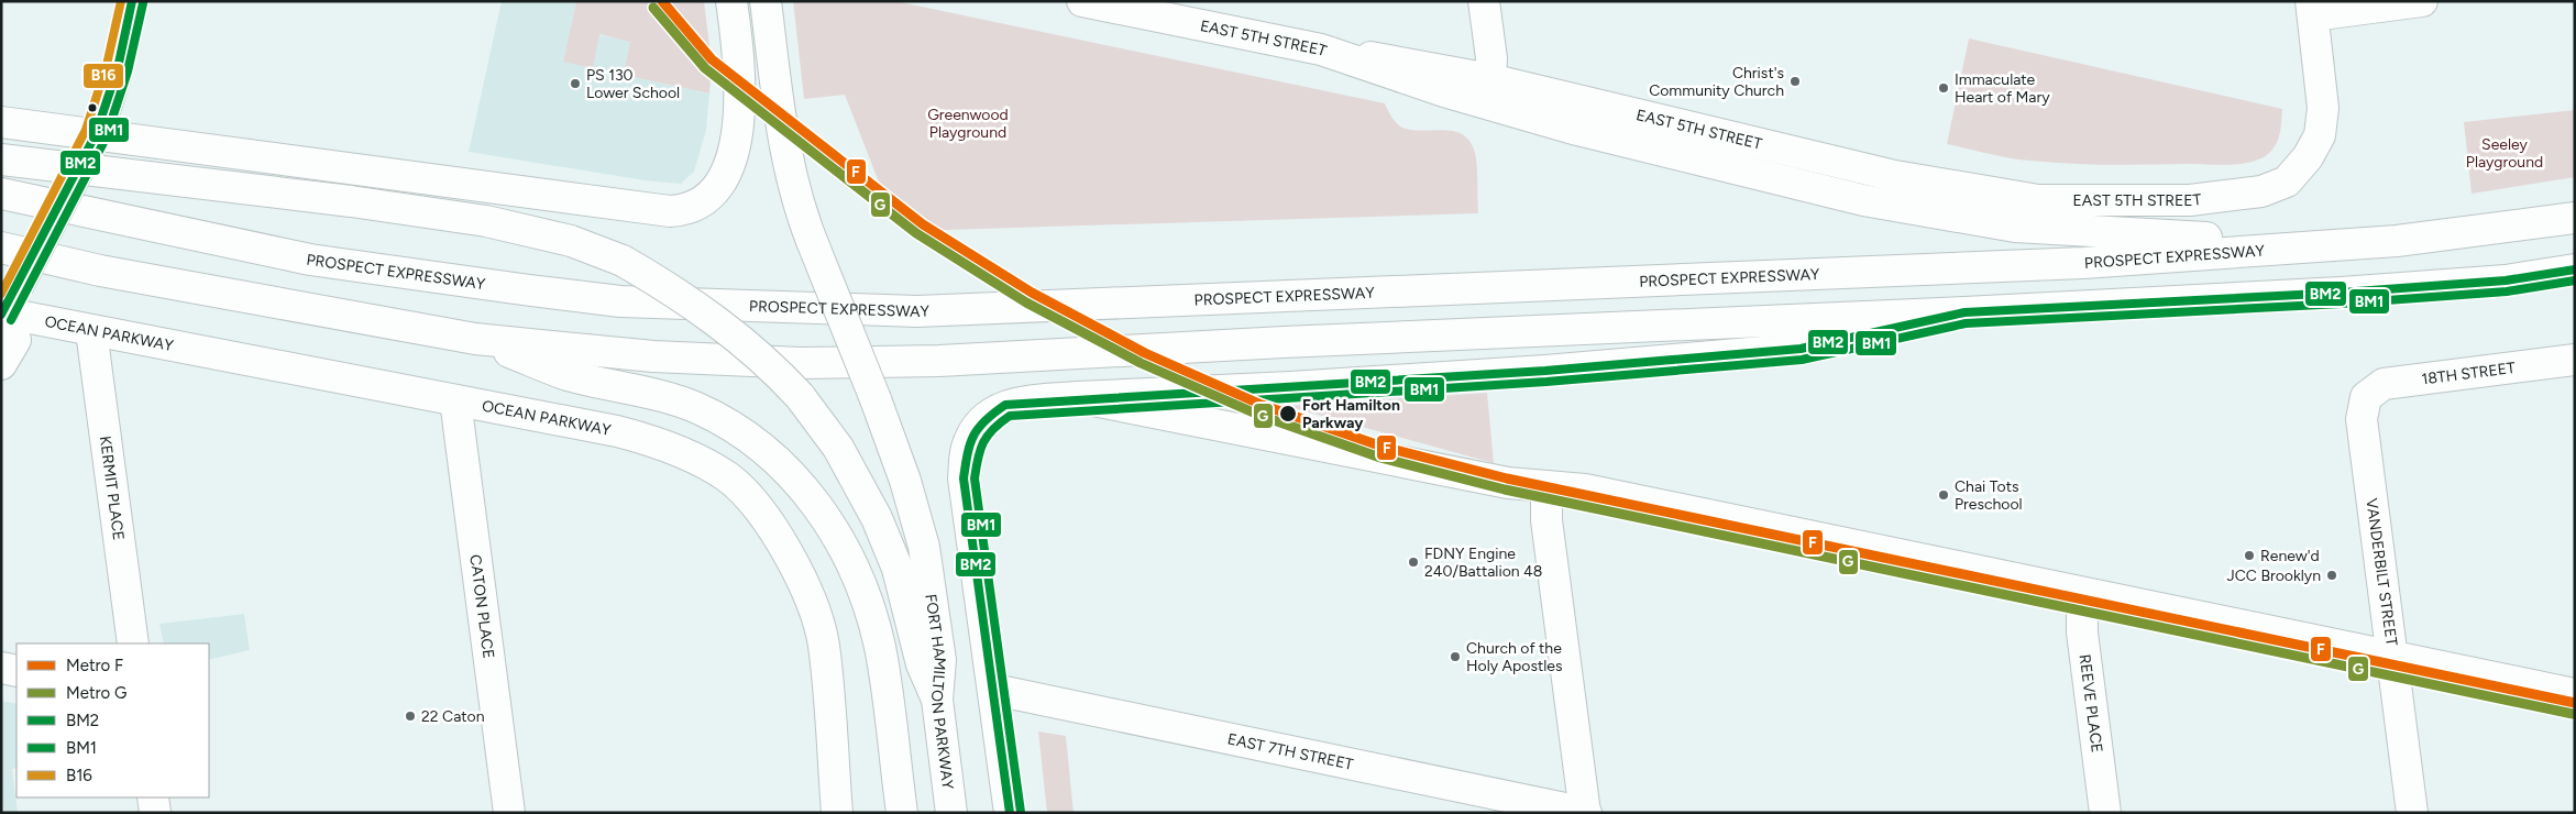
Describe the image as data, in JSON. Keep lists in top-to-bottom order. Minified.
{"streets":{"main road":["EAST 5TH STREET","PROSPECT EXPRESSWAY","OCEAN PARKWAY","18TH STREET","KERMIT PLACE","VANDERBILT STREET","CATON PLACE","FORT HAMILTON PARKWAY","REEVE PLACE","EAST 7TH STREET"]},"crossings":[["OCEAN PARKWAY","KERMIT PLACE"],["OCEAN PARKWAY","CATON PLACE"],["18TH STREET","VANDERBILT STREET"]],"parks":["Greenwood Playground","Seeley Playground"],"places":["Christ's Community Church","PS 130 Lower School","Immaculate Heart of Mary","Fort Hamilton Parkway","Chai Tots Preschool","Renew'd","FDNY Engine 240/Battalion 48","JCC Brooklyn","Church of the Holy Apostles","22 Caton"],"lines":["metro line F","transit line BM2","transit line B16","transit line BM1","metro line G"],"legend":["Metro F","Metro G","BM2","BM1","B16"]}
